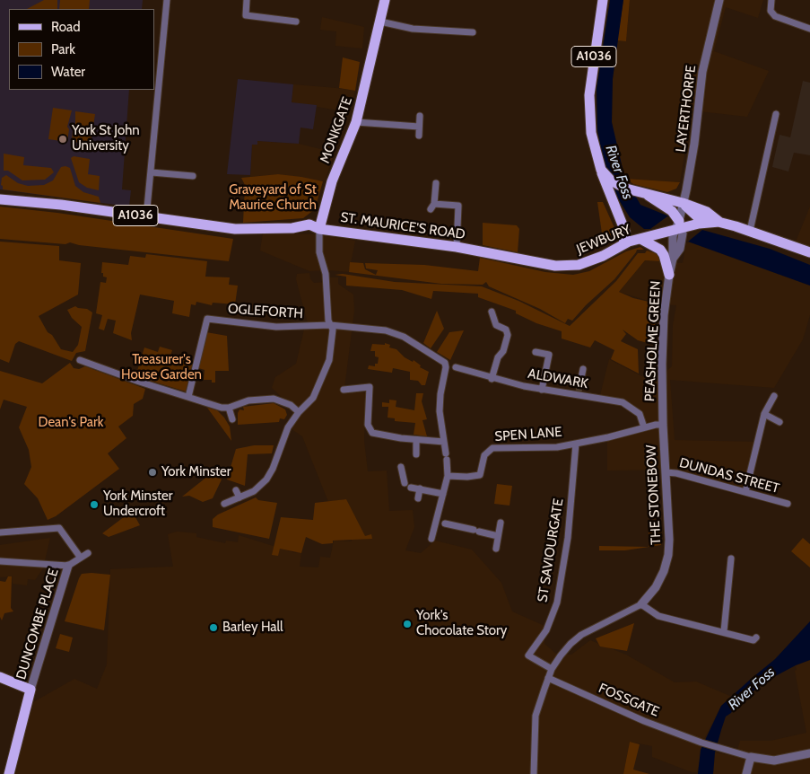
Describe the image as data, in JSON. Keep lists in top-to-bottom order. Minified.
{"streets":{"main road":["A1036","MONKGATE","ST. MAURICE'S ROAD","JEWBURY"],"street":["LAYERTHORPE","OGLEFORTH","PEASHOLME GREEN","ALDWARK","SPEN LANE","DUNDAS STREET","THE STONEBOW","ST SAVIOURGATE","DUNCOMBE PLACE","FOSSGATE"]},"crossings":[["A1036","LAYERTHORPE"],["A1036","MONKGATE"],["A1036","ST. MAURICE'S ROAD"],["A1036","JEWBURY"],["A1036","PEASHOLME GREEN"],["LAYERTHORPE","JEWBURY"],["LAYERTHORPE","PEASHOLME GREEN"],["MONKGATE","ST. MAURICE'S ROAD"],["MONKGATE","OGLEFORTH"],["ST. MAURICE'S ROAD","JEWBURY"],["JEWBURY","PEASHOLME GREEN"],["PEASHOLME GREEN","THE STONEBOW"],["SPEN LANE","ST SAVIOURGATE"],["DUNDAS STREET","THE STONEBOW"],["THE STONEBOW","ST SAVIOURGATE"],["THE STONEBOW","FOSSGATE"]],"water":["River Foss"],"parks":["Graveyard of St Maurice Church","Treasurer's House Garden","Dean's Park"],"places":["York St John University","York Minster","York Minster Undercroft","York's Chocolate Story","Barley Hall"],"legend":["Road","Park","Water"]}
